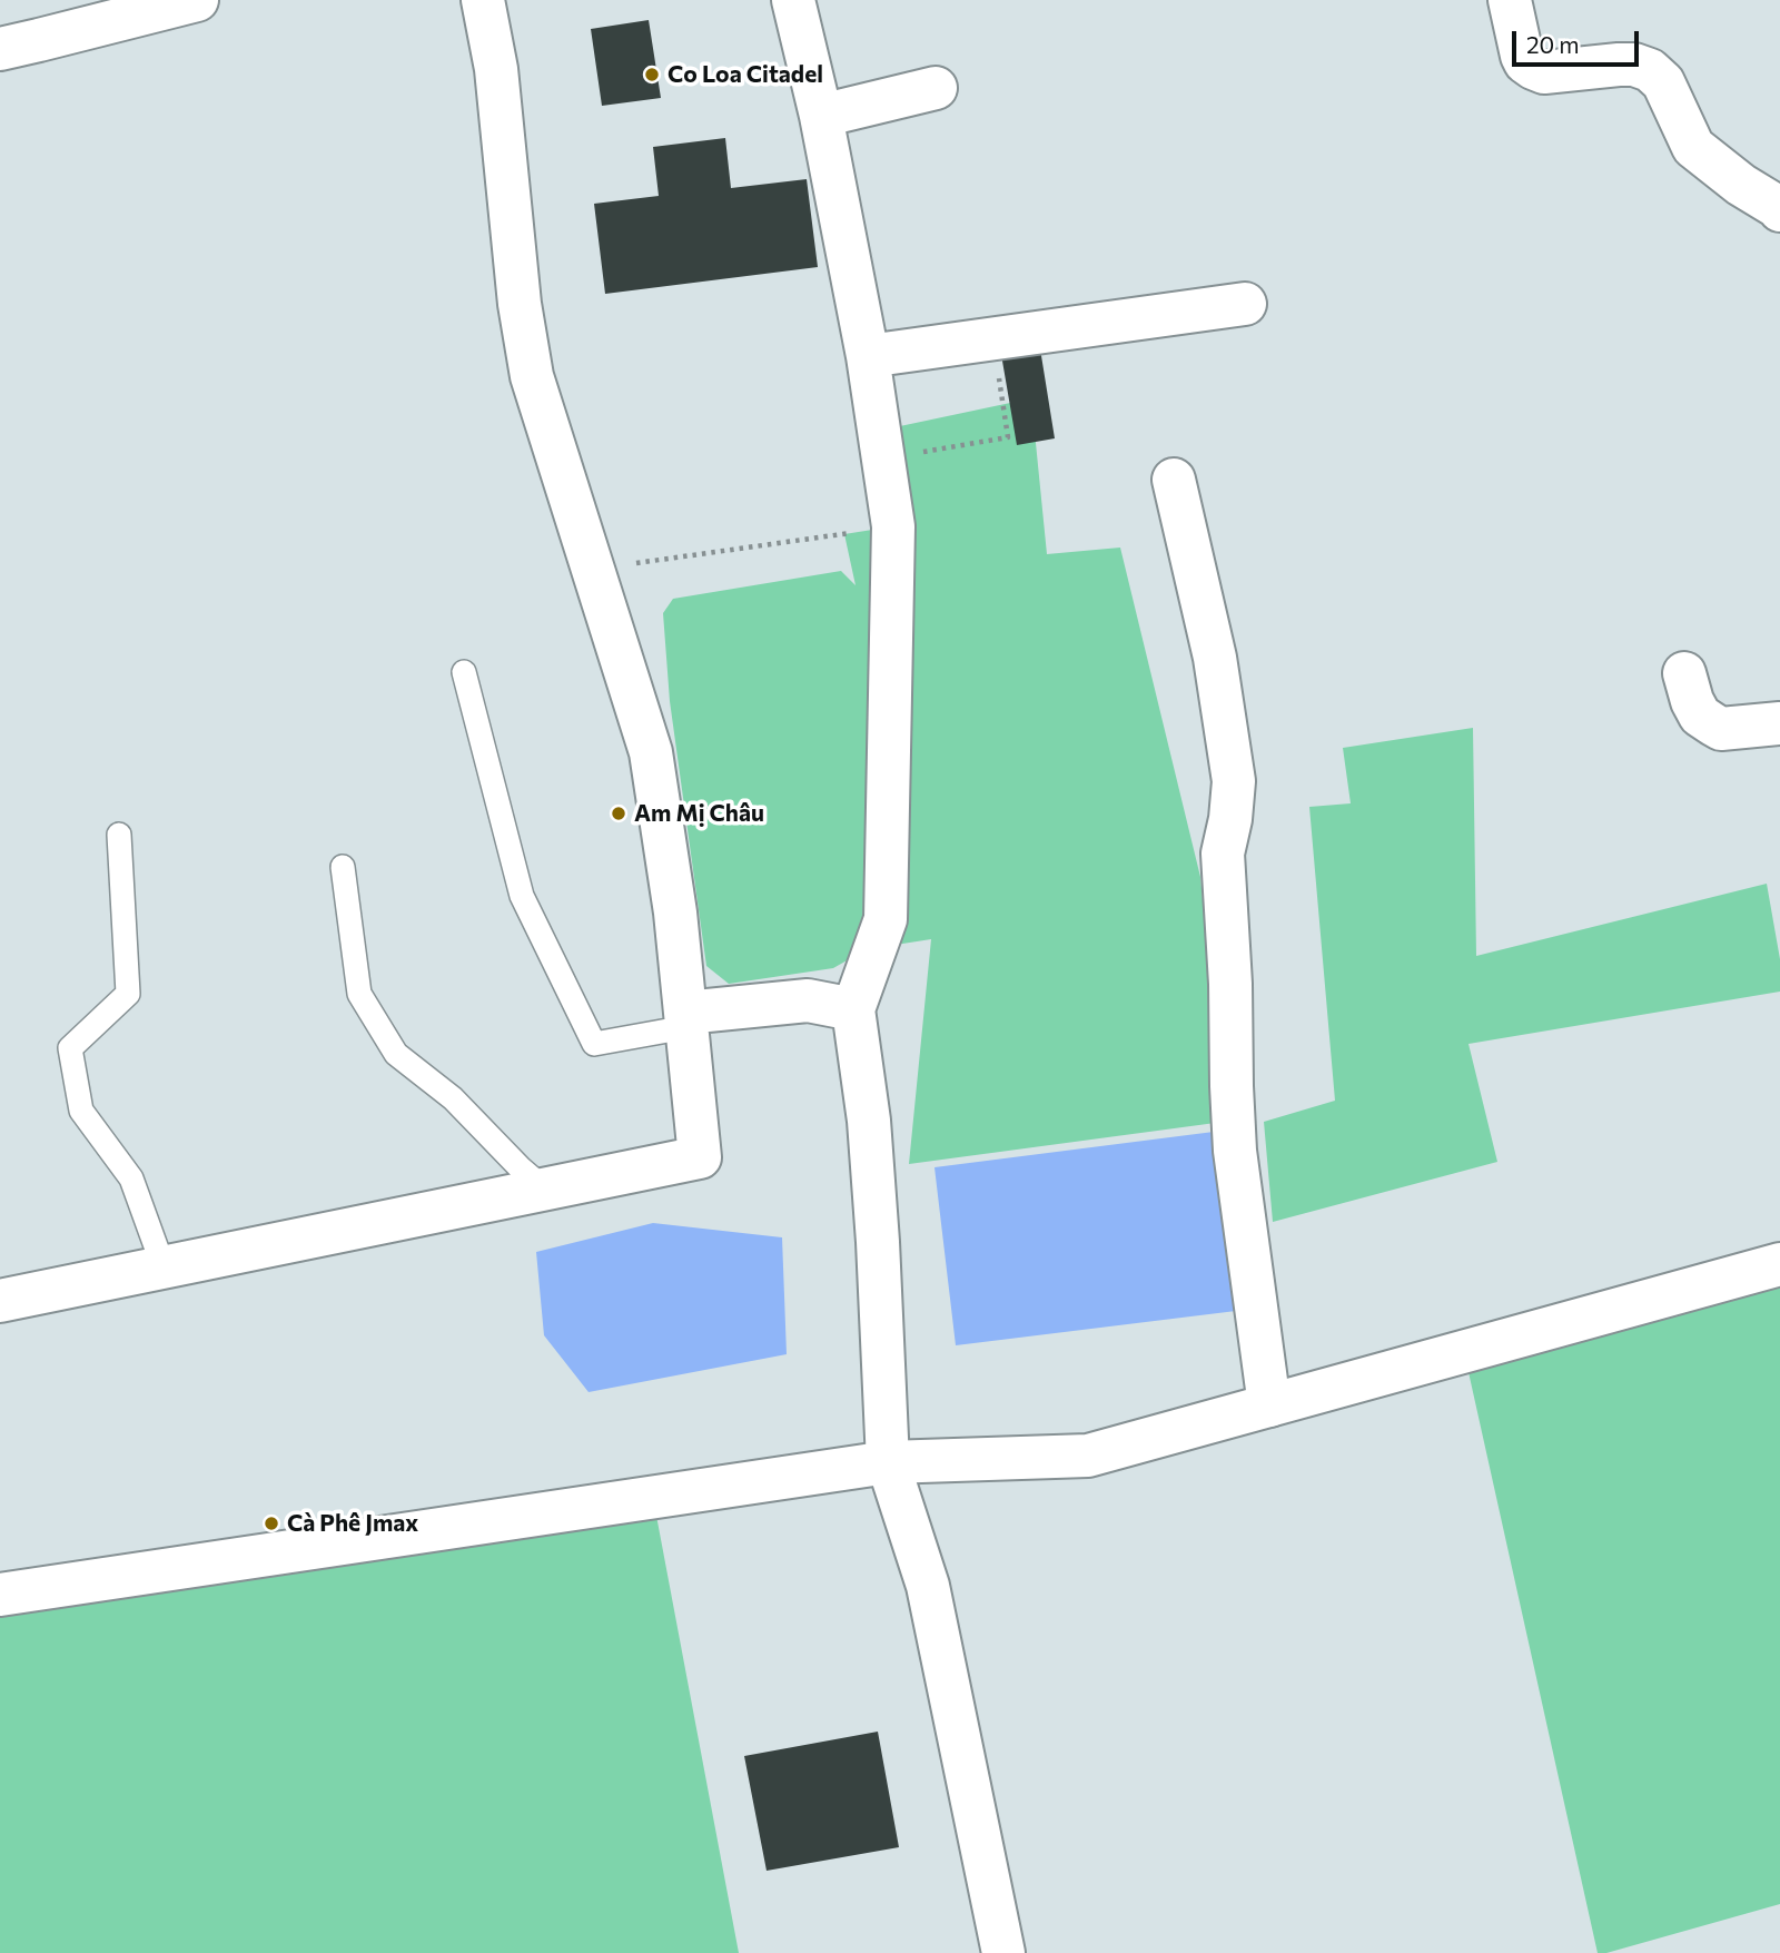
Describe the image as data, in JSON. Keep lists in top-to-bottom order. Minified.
{"places":["Co Loa Citadel","Am Mị Châu","Cà Phê Jmax"],"scale_bar":"20 m"}
